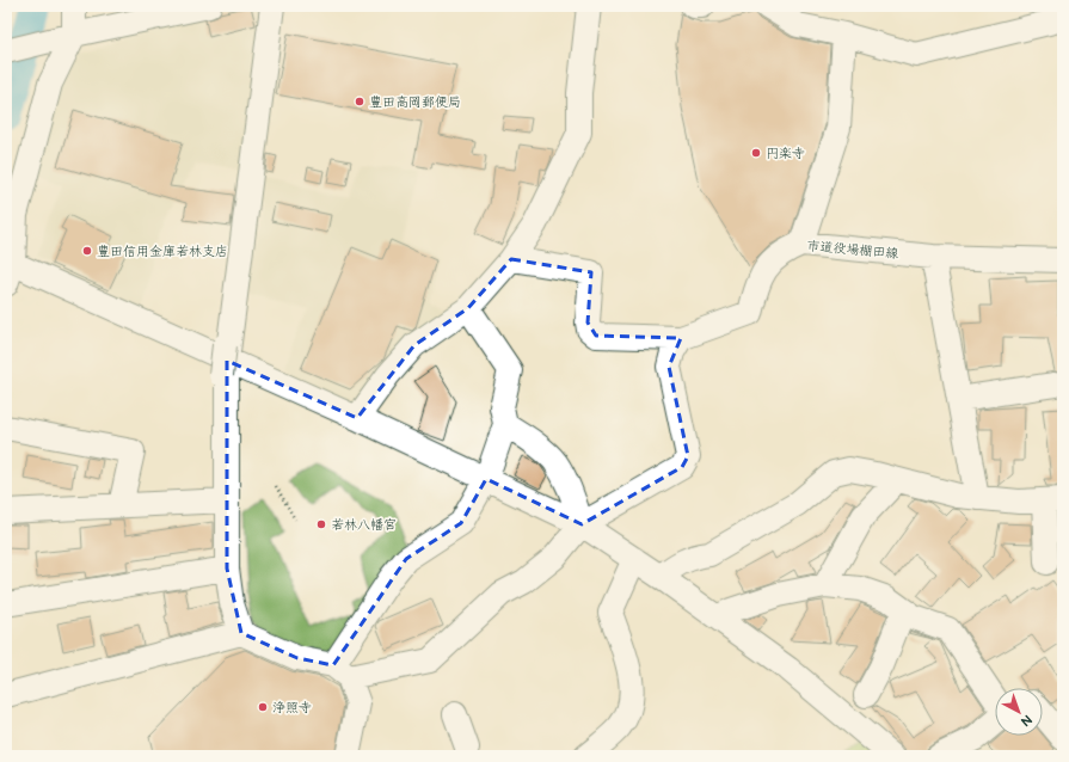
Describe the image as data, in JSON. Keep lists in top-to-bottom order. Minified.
{"streets":{"street":["市道役場棚田線"]},"places":["豊田高岡郵便局","円楽寺","豊田信用金庫若林支店","若林八幡宮","浄照寺"],"north":"bottom right"}
